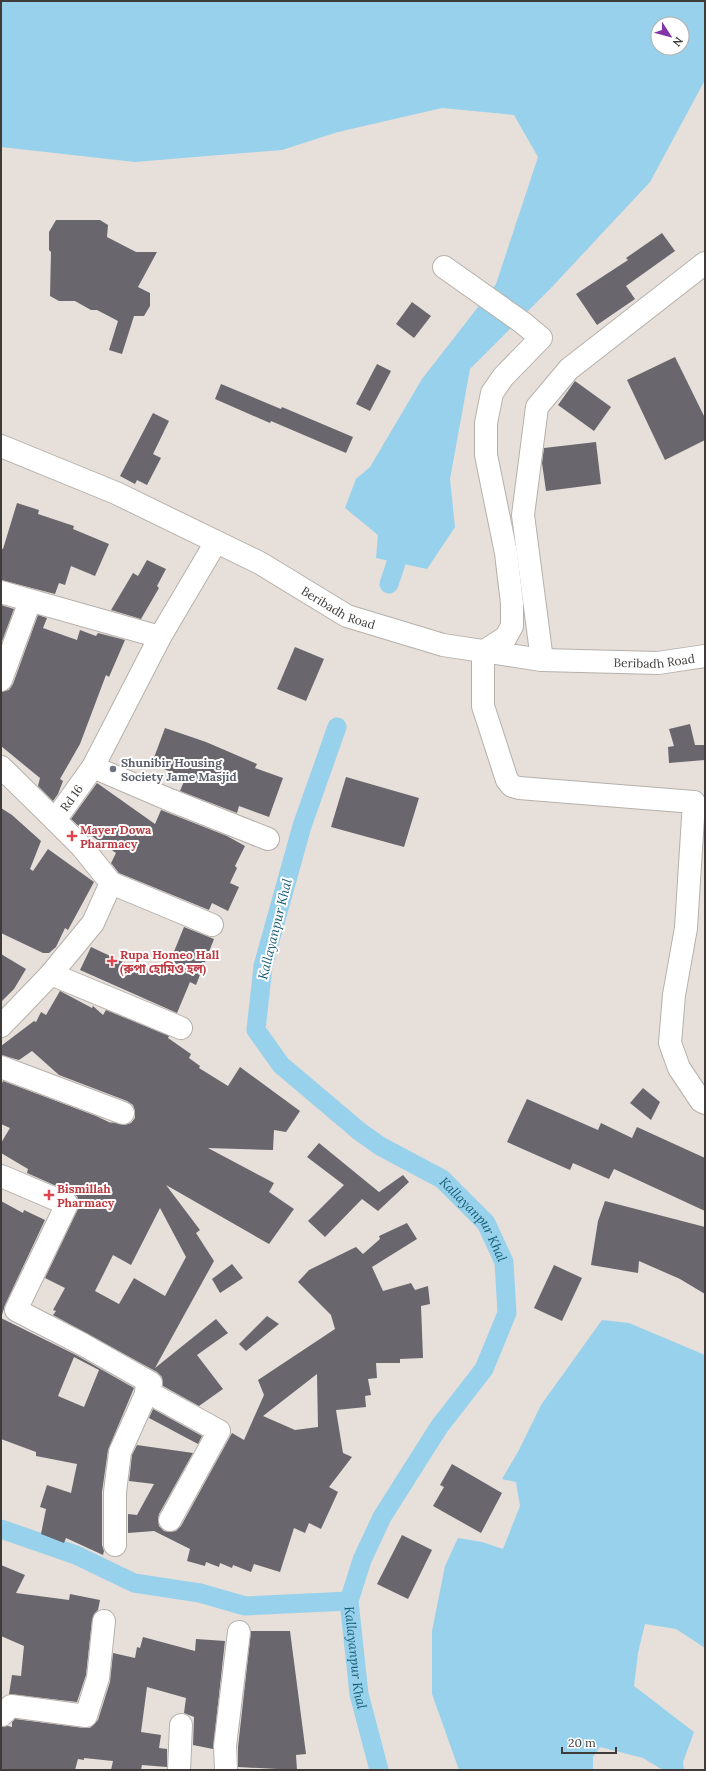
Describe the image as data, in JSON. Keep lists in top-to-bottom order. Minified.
{"streets":{"main road":["Beribadh Road","Rd 16"]},"crossings":[["Beribadh Road","Rd 16"]],"water":["Kallayanpur Khal"],"places":{"other":["Shunibir Housing Society Jame Masjid"],"health":["Mayer Dowa Pharmacy","Rupa Homeo Hall (রুপা হোমিও হল)","Bismillah Pharmacy"]},"scale_bar":"20 m","north":"bottom right"}
